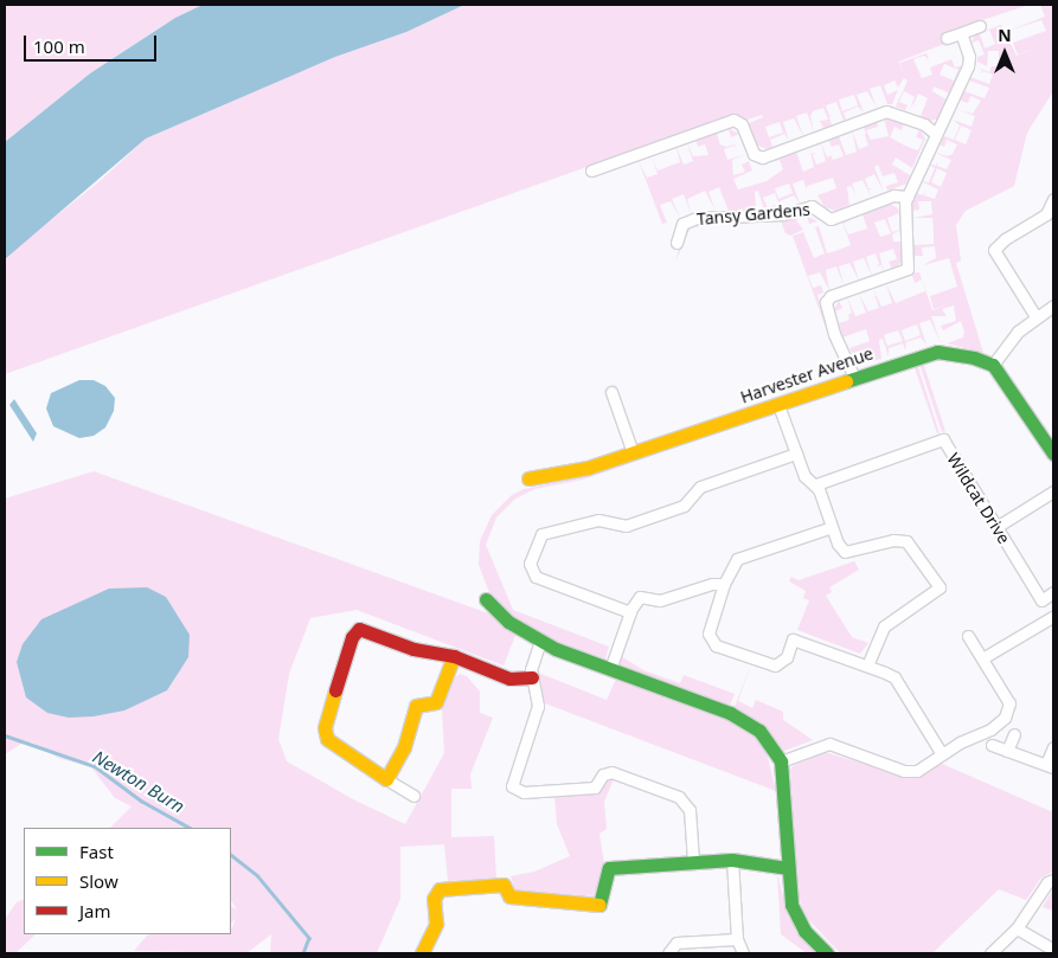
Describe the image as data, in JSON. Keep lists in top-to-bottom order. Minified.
{"streets":{"street":["Tansy Gardens","Harvester Avenue","Wildcat Drive"]},"water":["Newton Burn"],"legend":["Fast","Slow","Jam"],"scale_bar":"100 m","north":"top"}
